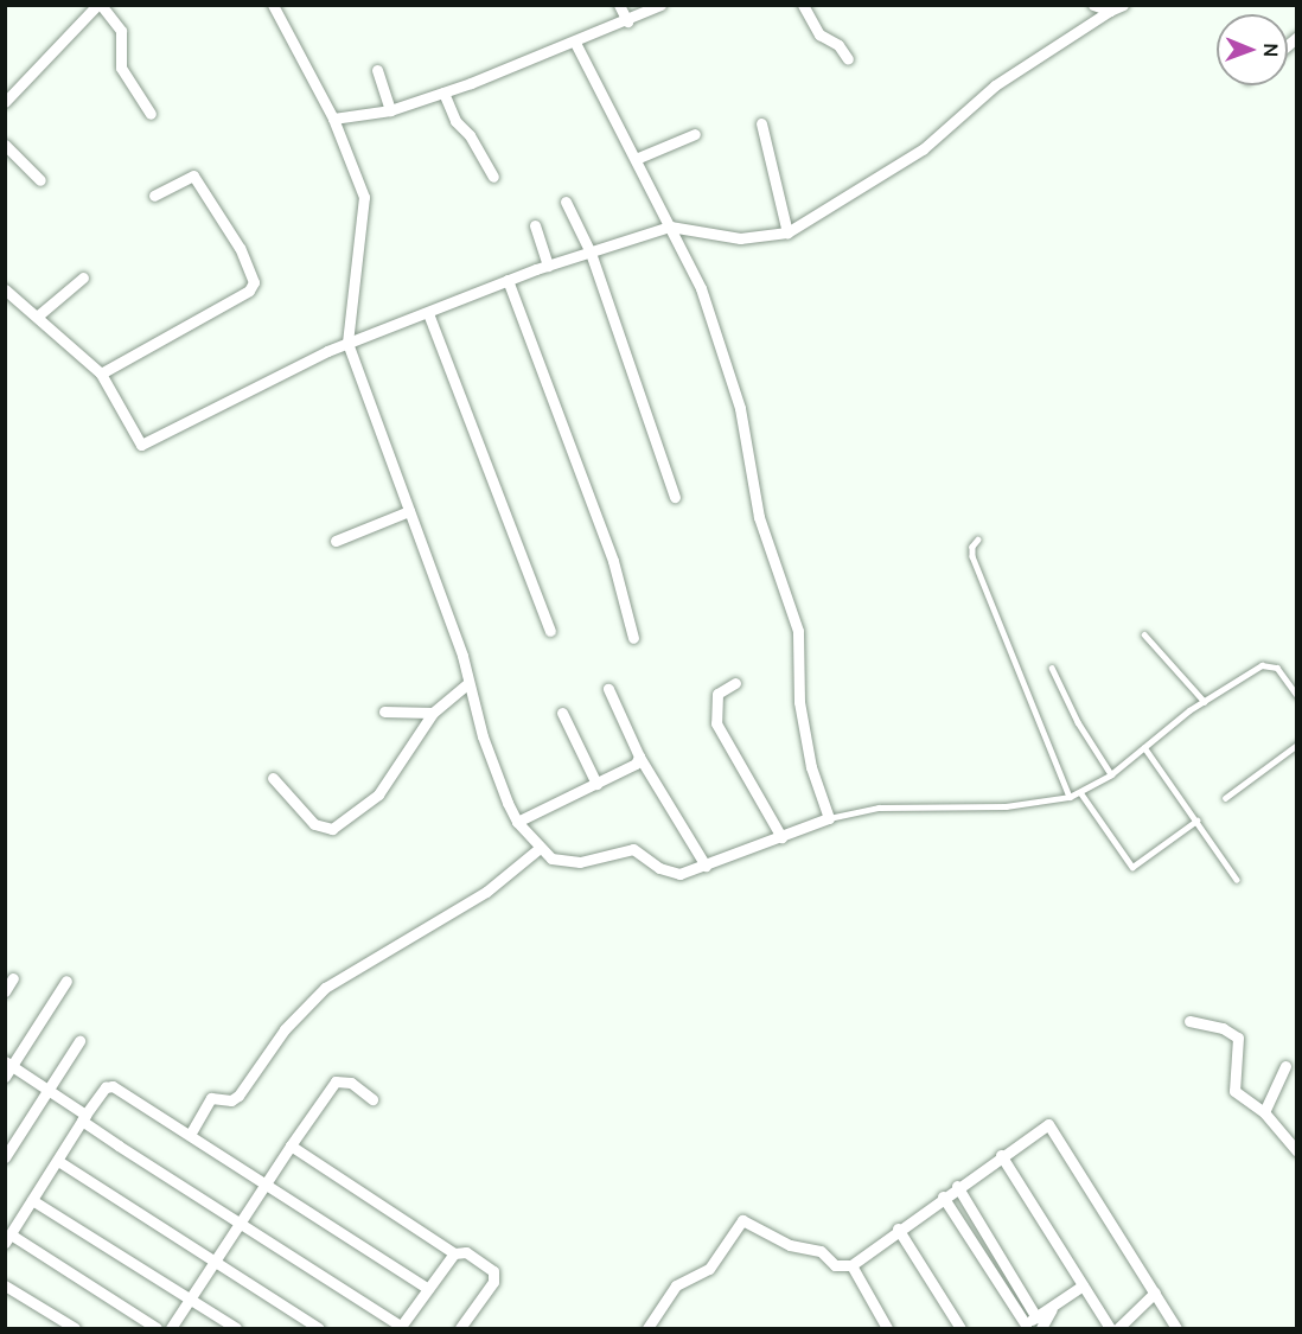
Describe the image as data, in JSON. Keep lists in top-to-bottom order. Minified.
{"north":"right"}
